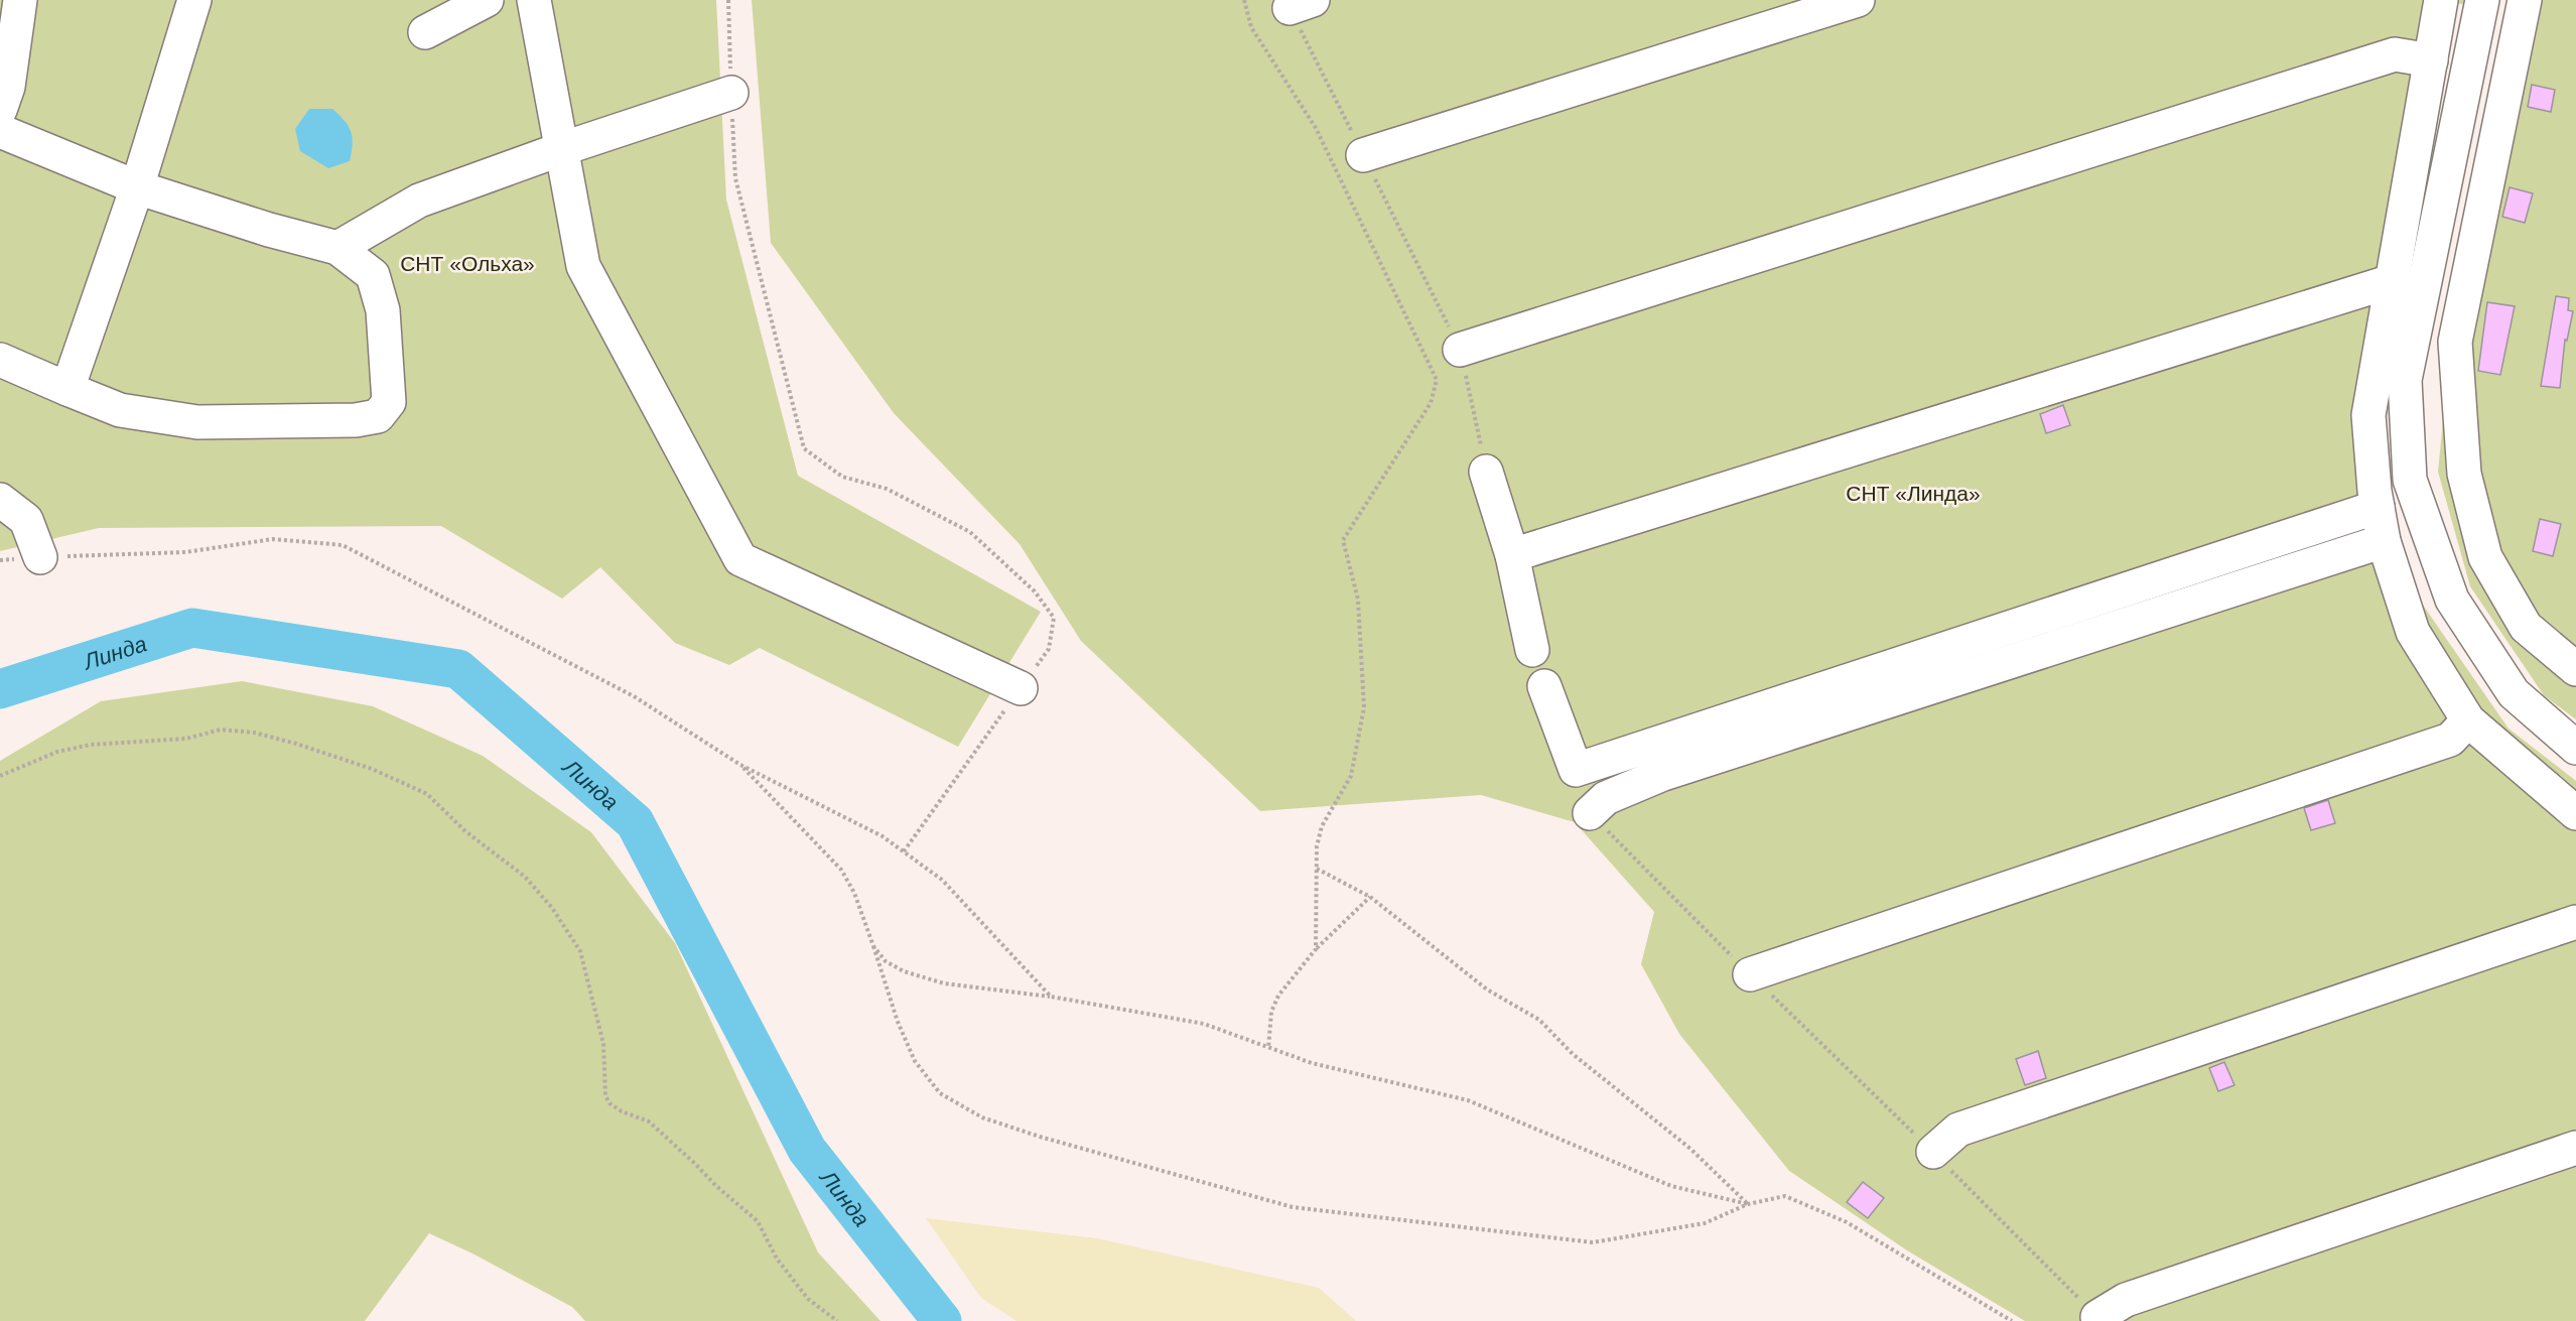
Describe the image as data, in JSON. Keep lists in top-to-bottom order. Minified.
{"water":["Линда"],"parks":["СНТ «Ольха»","СНТ «Линда»"]}
